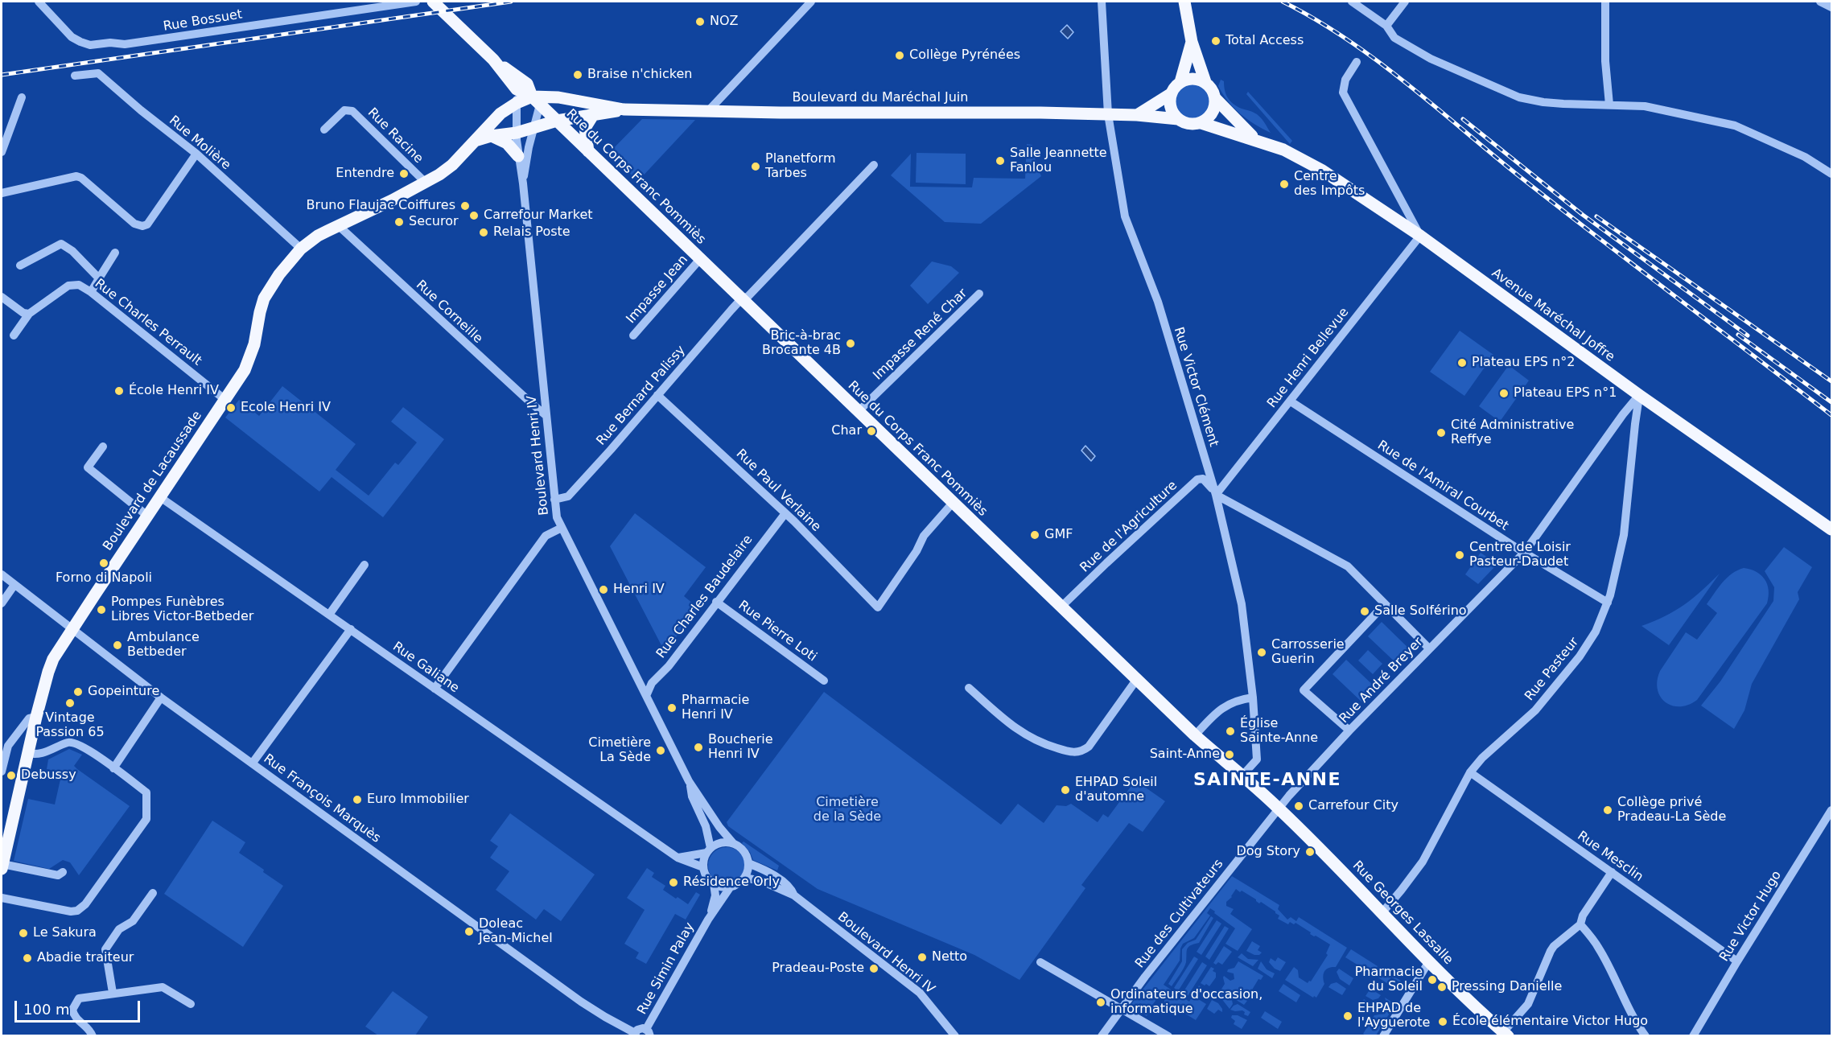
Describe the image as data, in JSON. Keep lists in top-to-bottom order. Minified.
{"streets":{"main road":["Boulevard du Maréchal Juin","Rue du Corps Franc Pommiès","Avenue Maréchal Joffre","Boulevard de Lacaussade","Rue Georges Lassalle"],"street":["Rue Bossuet","Rue Racine","Rue Molière","Impasse Jean","Rue Corneille","Rue Charles Perrault","Impasse René Char","Rue Henri Bellevue","Rue Victor Clément","Rue Bernard Palissy","Boulevard Henri IV","Rue de l'Amiral Courbet","Rue Paul Verlaine","Rue de l'Agriculture","Rue Charles Baudelaire","Rue Pierre Loti","Rue Galiane","Rue Pasteur","Rue André Breyer","Rue François Marquès","Rue Mesclin","Rue des Cultivateurs","Rue Victor Hugo","Rue Simin Palay"]},"crossings":[["Boulevard du Maréchal Juin","Rue du Corps Franc Pommiès"],["Boulevard du Maréchal Juin","Rue Victor Clément"],["Boulevard du Maréchal Juin","Boulevard Henri IV"],["Boulevard du Maréchal Juin","Boulevard de Lacaussade"],["Rue Racine","Boulevard de Lacaussade"],["Rue Molière","Boulevard de Lacaussade"],["Rue du Corps Franc Pommiès","Impasse Jean"],["Rue du Corps Franc Pommiès","Impasse René Char"],["Rue du Corps Franc Pommiès","Rue Victor Clément"],["Rue du Corps Franc Pommiès","Rue Bernard Palissy"],["Rue du Corps Franc Pommiès","Boulevard Henri IV"],["Rue du Corps Franc Pommiès","Boulevard de Lacaussade"],["Rue du Corps Franc Pommiès","Rue Paul Verlaine"],["Rue du Corps Franc Pommiès","Rue de l'Agriculture"],["Rue du Corps Franc Pommiès","Rue André Breyer"],["Rue du Corps Franc Pommiès","Rue Georges Lassalle"],["Rue du Corps Franc Pommiès","Rue des Cultivateurs"],["Rue Corneille","Boulevard Henri IV"],["Rue Corneille","Boulevard de Lacaussade"],["Avenue Maréchal Joffre","Rue Henri Bellevue"],["Avenue Maréchal Joffre","Rue Pasteur"],["Avenue Maréchal Joffre","Rue André Breyer"],["Rue Charles Perrault","Boulevard de Lacaussade"],["Rue Henri Bellevue","Rue Victor Clément"],["Rue Henri Bellevue","Rue de l'Amiral Courbet"],["Rue Henri Bellevue","Rue de l'Agriculture"],["Rue Victor Clément","Rue de l'Agriculture"],["Rue Bernard Palissy","Boulevard Henri IV"],["Rue Bernard Palissy","Rue Paul Verlaine"],["Boulevard Henri IV","Boulevard de Lacaussade"],["Boulevard Henri IV","Rue Charles Baudelaire"],["Boulevard Henri IV","Rue Galiane"],["Boulevard Henri IV","Rue Simin Palay"],["Boulevard de Lacaussade","Rue Galiane"],["Boulevard de Lacaussade","Rue François Marquès"],["Rue de l'Amiral Courbet","Rue Pasteur"],["Rue de l'Amiral Courbet","Rue André Breyer"],["Rue Paul Verlaine","Rue Charles Baudelaire"],["Rue Charles Baudelaire","Rue Pierre Loti"],["Rue Galiane","Rue Simin Palay"],["Rue Pasteur","Rue André Breyer"],["Rue Pasteur","Rue Mesclin"],["Rue Pasteur","Rue Georges Lassalle"],["Rue André Breyer","Rue Georges Lassalle"],["Rue André Breyer","Rue des Cultivateurs"],["Rue Mesclin","Rue Victor Hugo"],["Rue Georges Lassalle","Rue des Cultivateurs"]],"districts":["SAINTE-ANNE"],"parks":["Cimetière de la Sède"],"places":["NOZ","Total Access","Collège Pyrénées","Braise n'chicken","Salle Jeannette Fanlou","Planetform Tarbes","Entendre","Centre des Impôts","Bruno Flaujac Coiffures","Carrefour Market","Securor","Relais Poste","Bric-à-brac Brocante 4B","Plateau EPS n°2","École Henri IV","Plateau EPS n°1","Ecole Henri IV","Char","Cité Administrative Reffye","GMF","Centre de Loisir Pasteur-Daudet","Forno di Napoli","Henri IV","Pompes Funèbres Libres Victor-Betbeder","Salle Solférino","Ambulance Betbeder","Carrosserie Guerin","Gopeinture","Vintage Passion 65","Pharmacie Henri IV","Église Sainte-Anne","Boucherie Henri IV","Cimetière La Sède","Saint-Anne","Debussy","EHPAD Soleil d'automne","Euro Immobilier","Carrefour City","Collège privé Pradeau-La Sède","Dog Story","Résidence Orly","Doleac Jean-Michel","Le Sakura","Netto","Abadie traiteur","Pradeau-Poste","Pharmacie du Soleil","Pressing Danielle","Ordinateurs d'occasion, informatique","EHPAD de l'Ayguerote","École élémentaire Victor Hugo"],"scale_bar":"100 m"}
